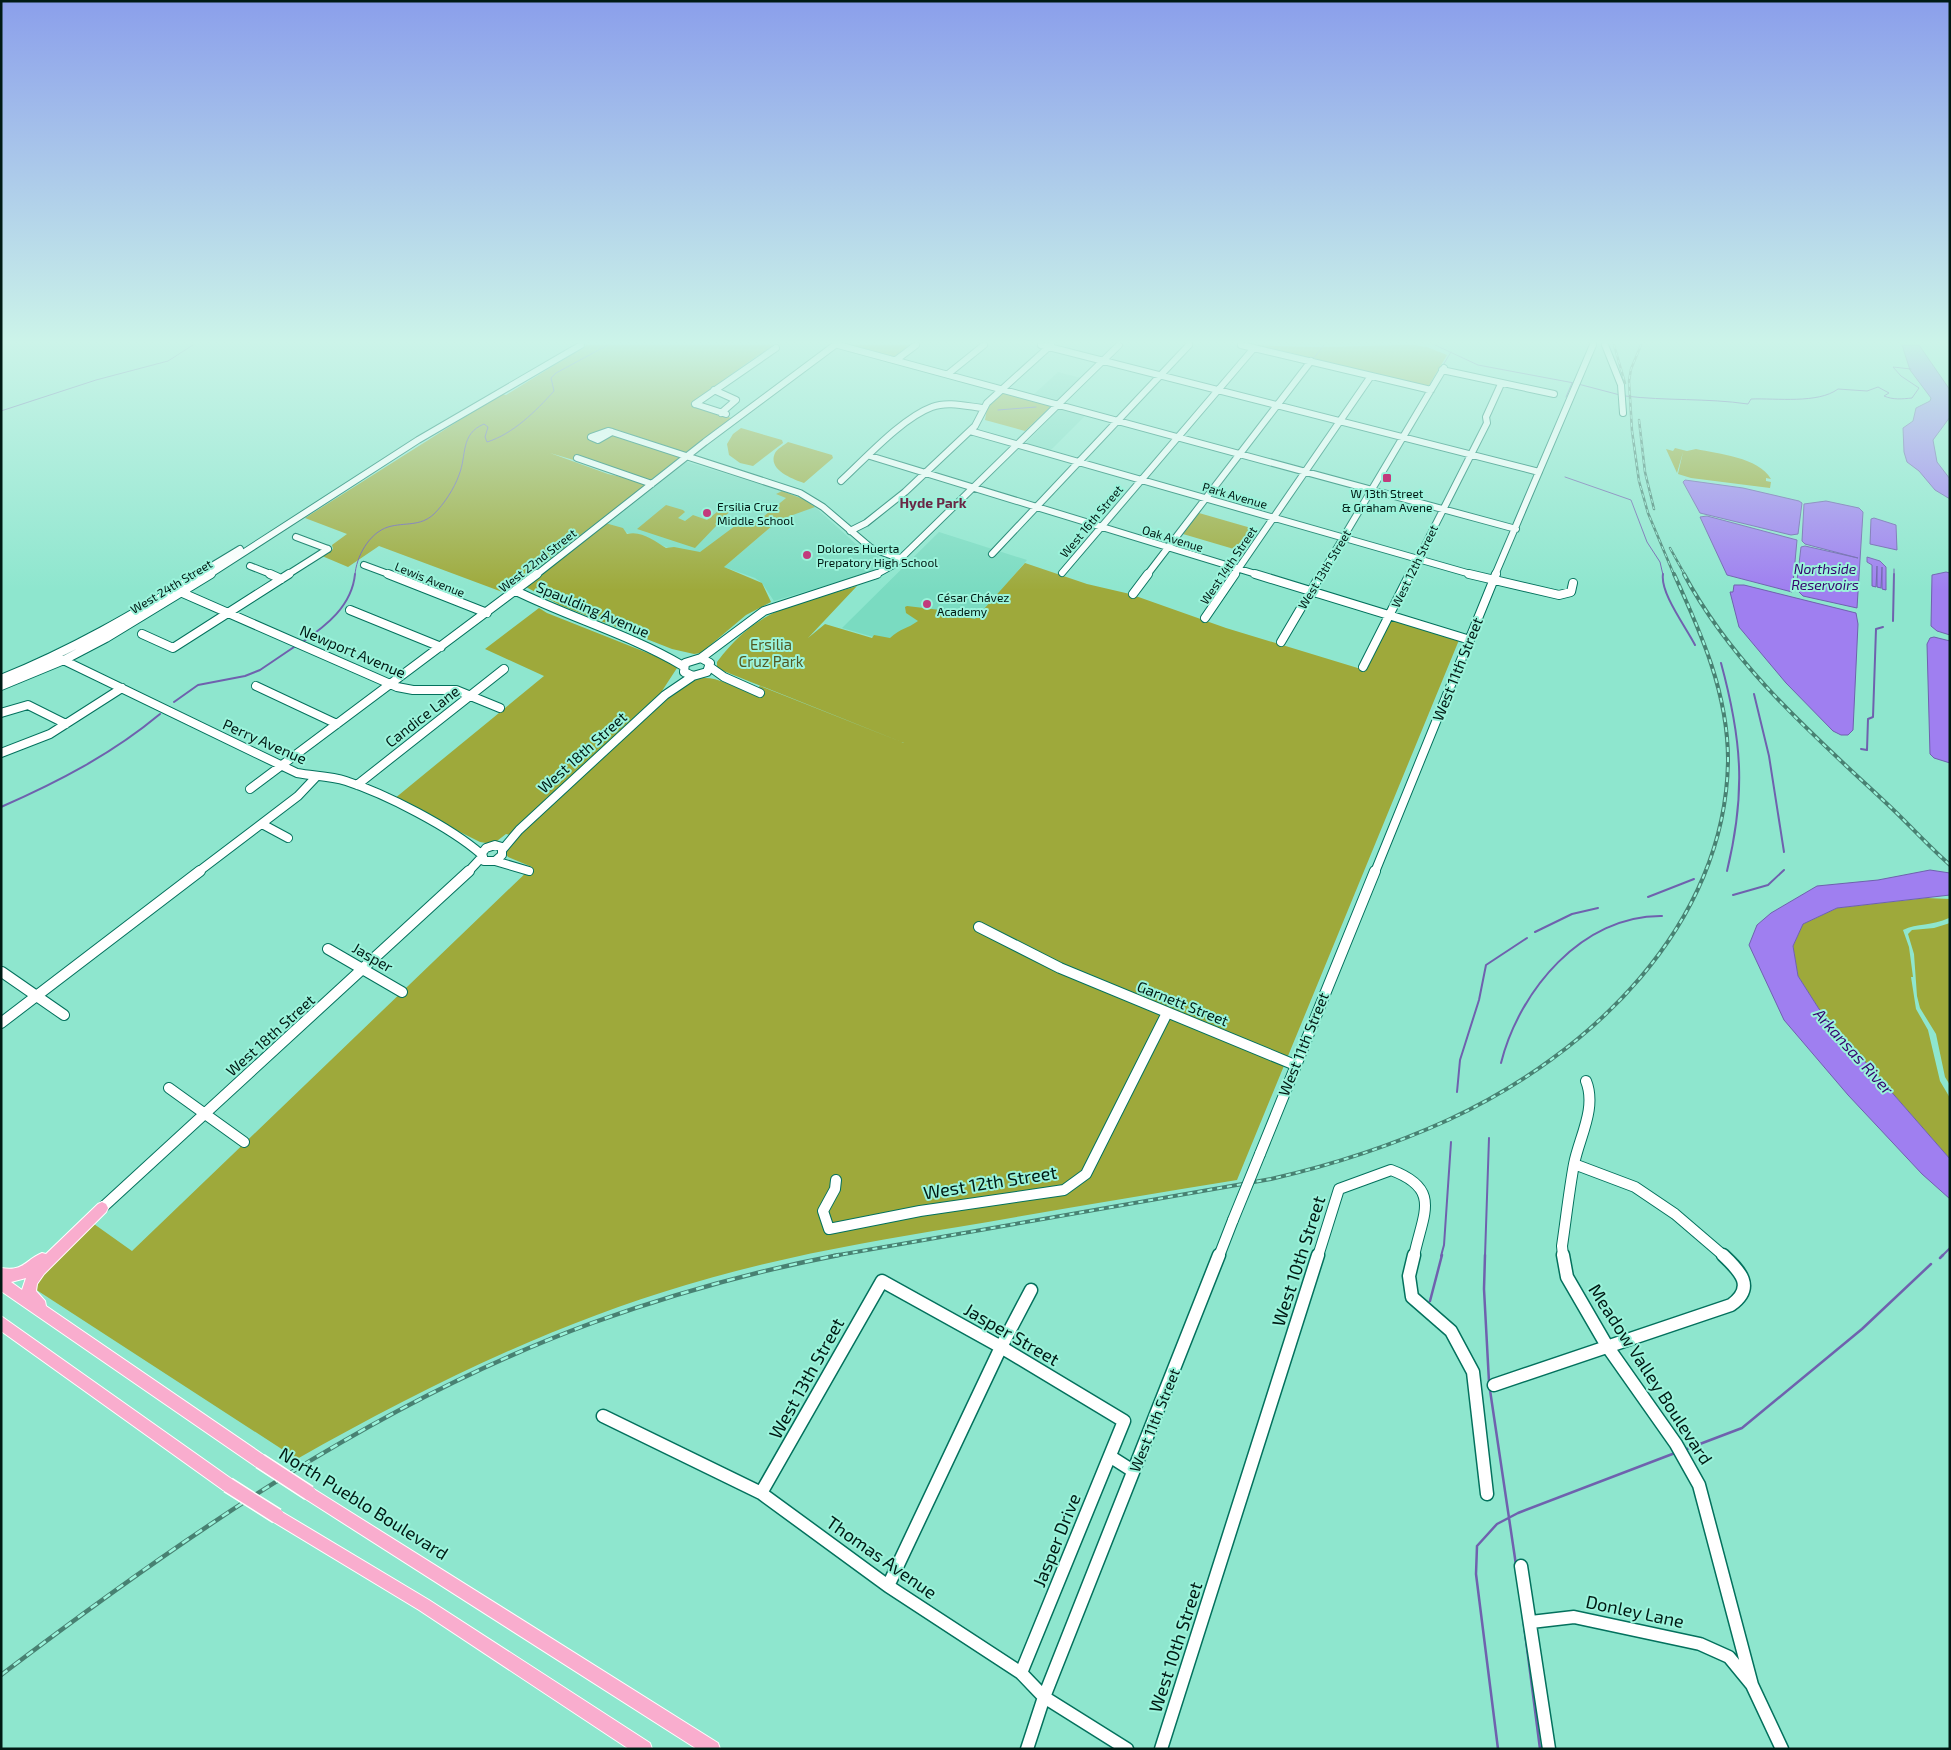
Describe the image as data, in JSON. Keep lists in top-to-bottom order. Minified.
{"streets":{"main road":["North Pueblo Boulevard"],"street":["Park Avenue","West 16th Street","Oak Avenue","West 22nd Street","West 14th Street","West 12th Street","West 13th Street","Lewis Avenue","West 24th Street","Spaulding Avenue","Newport Avenue","West 11th Street","Candice Lane","Perry Avenue","West 18th Street","Jasper","Garnett Street","West 10th Street","Jasper Street","Meadow Valley Boulevard","Jasper Drive","Thomas Avenue","Donley Lane"]},"crossings":[["Park Avenue","West 16th Street"],["Park Avenue","West 14th Street"],["Park Avenue","West 12th Street"],["Park Avenue","West 13th Street"],["Park Avenue","West 11th Street"],["West 16th Street","Oak Avenue"],["Oak Avenue","West 14th Street"],["Oak Avenue","West 12th Street"],["Oak Avenue","West 13th Street"],["Oak Avenue","West 11th Street"],["West 22nd Street","Lewis Avenue"],["West 22nd Street","Spaulding Avenue"],["West 22nd Street","Newport Avenue"],["West 22nd Street","Perry Avenue"],["West 12th Street","Garnett Street"],["West 13th Street","Jasper Street"],["West 13th Street","Thomas Avenue"],["West 24th Street","Newport Avenue"],["West 24th Street","Perry Avenue"],["Spaulding Avenue","West 18th Street"],["Newport Avenue","Candice Lane"],["West 11th Street","Garnett Street"],["West 11th Street","Thomas Avenue"],["Candice Lane","Perry Avenue"],["Perry Avenue","West 18th Street"],["West 18th Street","Jasper"],["Jasper Street","Jasper Drive"],["Meadow Valley Boulevard","Donley Lane"],["Jasper Drive","Thomas Avenue"]],"districts":["Hyde Park"],"water":["Northside Reservoirs","Arkansas River"],"parks":["Ersilia Cruz Park"],"places":{"transit":["W 13th Street & Graham Avene"],"other":["Ersilia Cruz Middle School","Dolores Huerta Prepatory High School","César Chávez Academy"]}}
